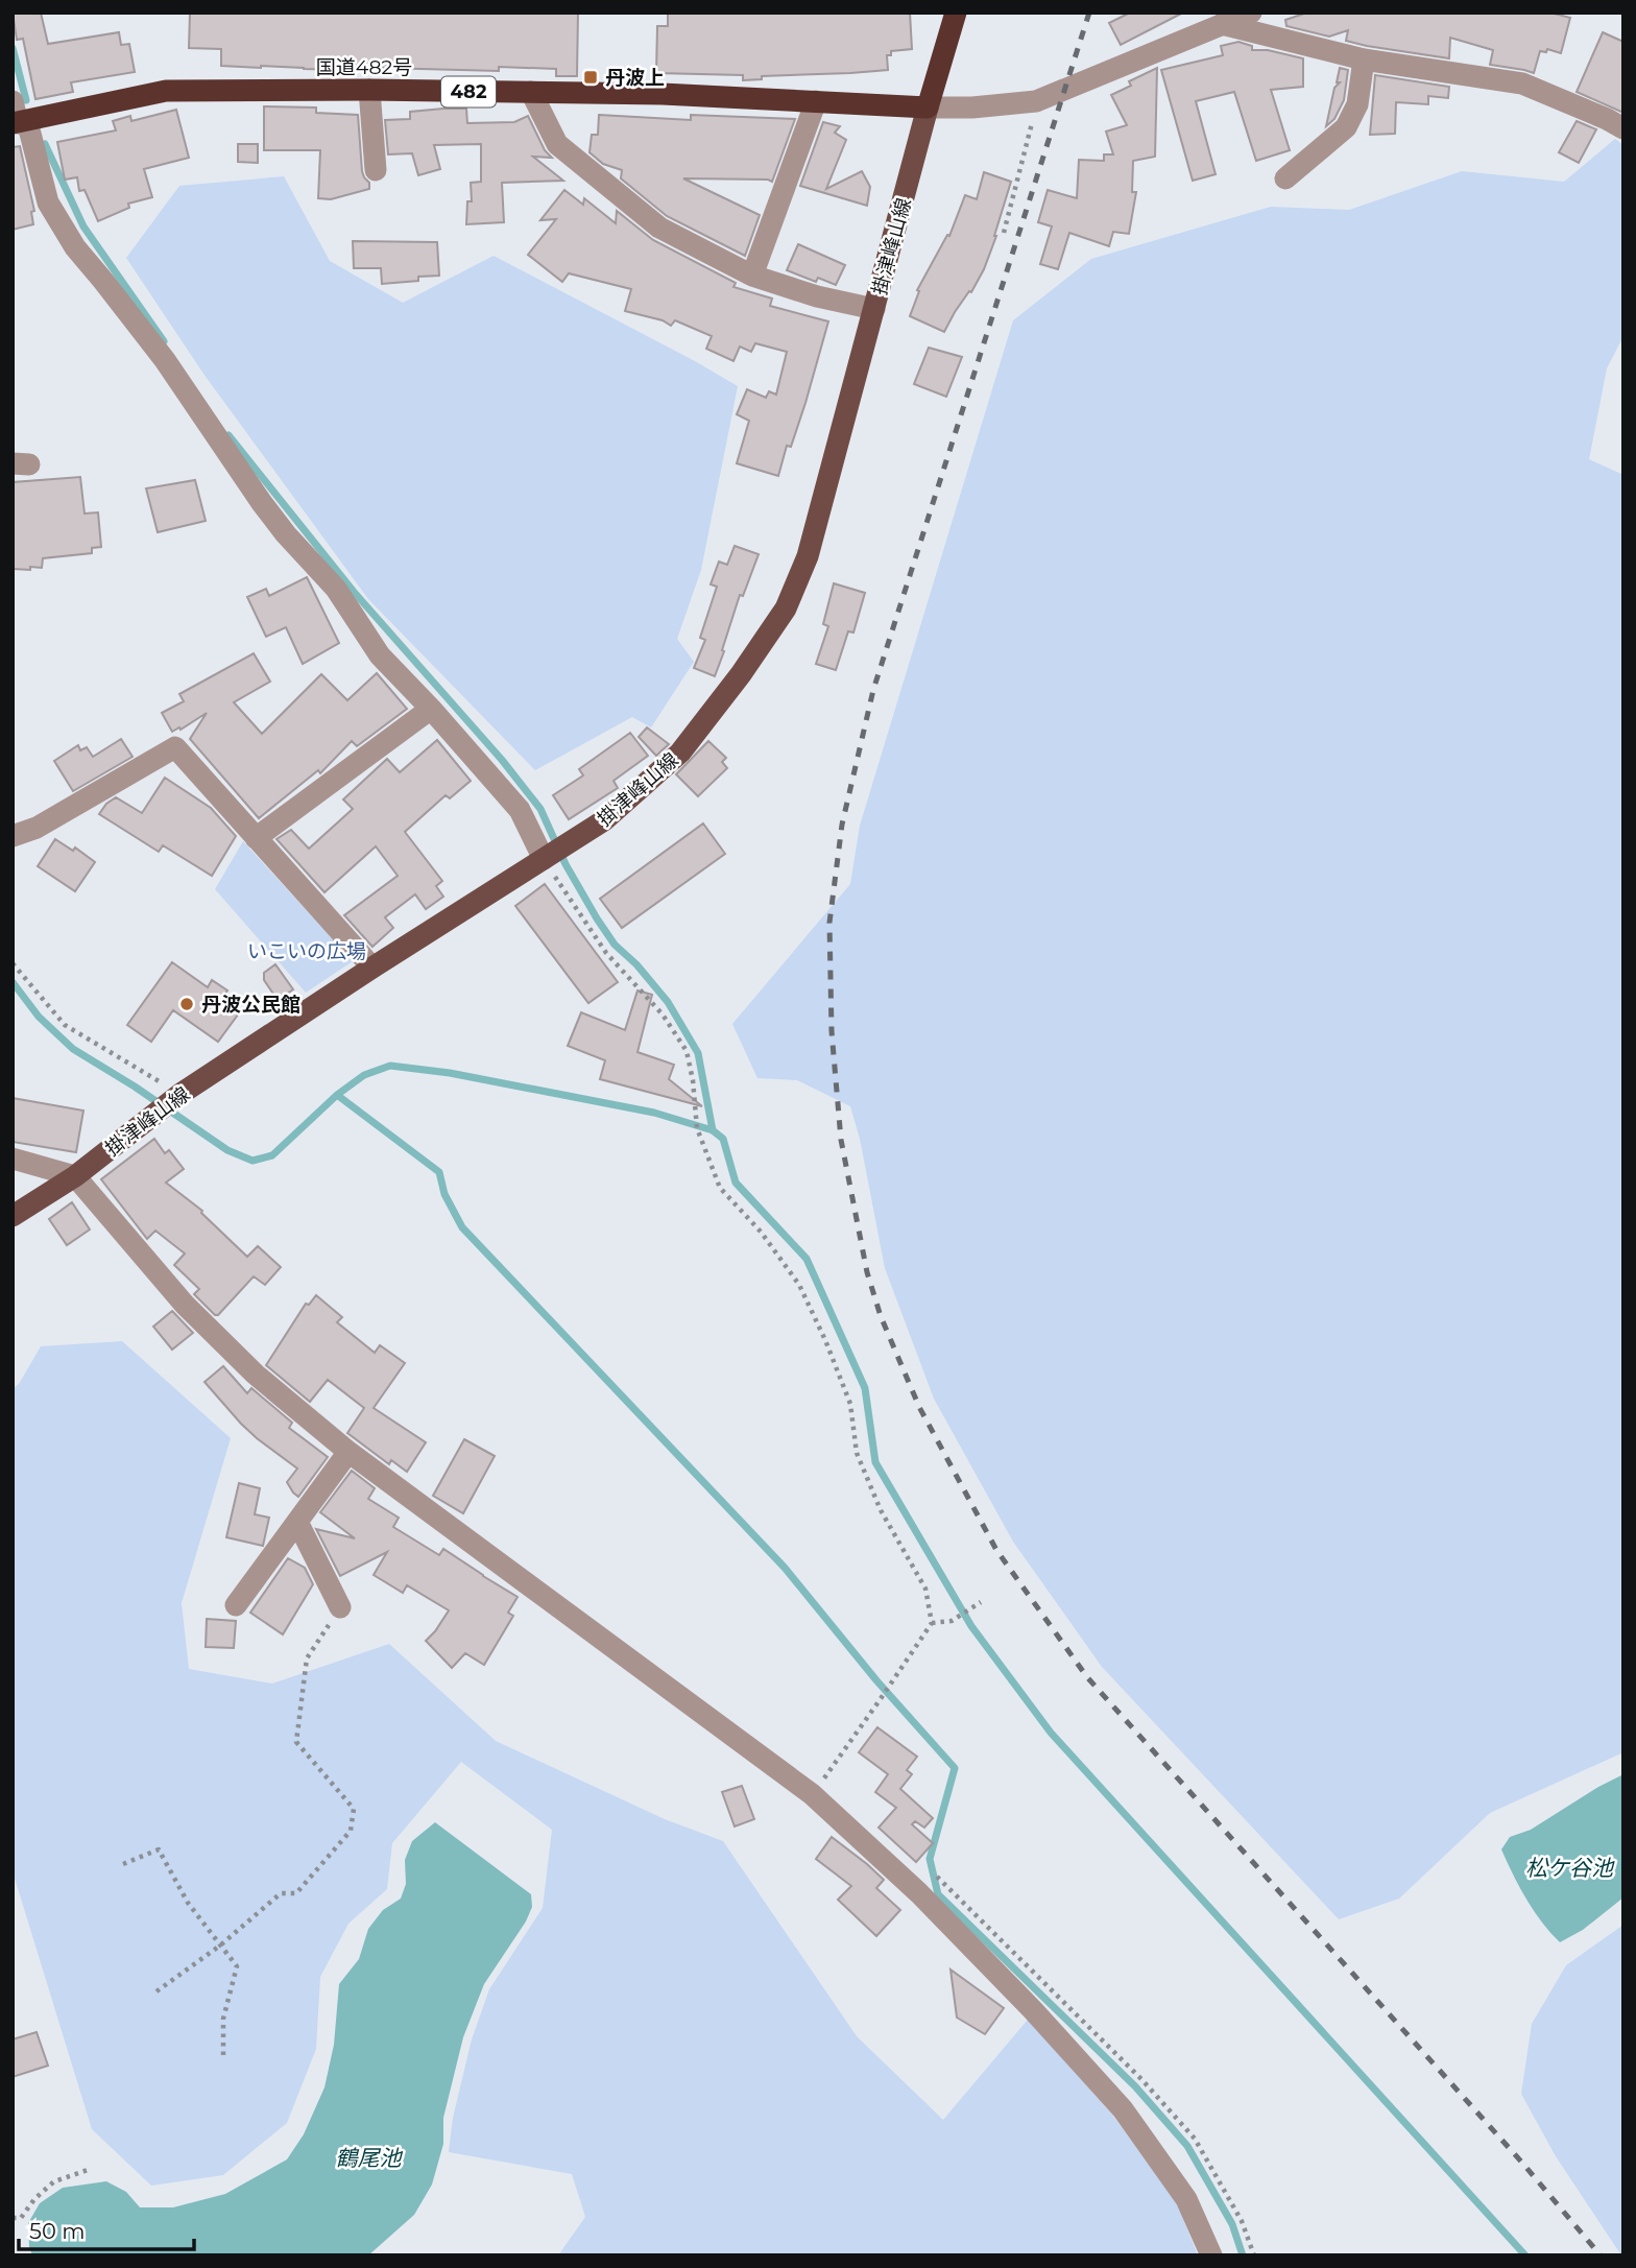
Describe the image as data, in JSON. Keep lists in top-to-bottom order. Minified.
{"streets":{"highway":["国道482号","482"],"main road":["掛津峰山線"]},"crossings":[["国道482号","掛津峰山線"]],"water":["松ケ谷池","鶴尾池"],"parks":["いこいの広場"],"places":{"transit":["丹波上"],"other":["丹波公民館"]},"scale_bar":"50 m"}
